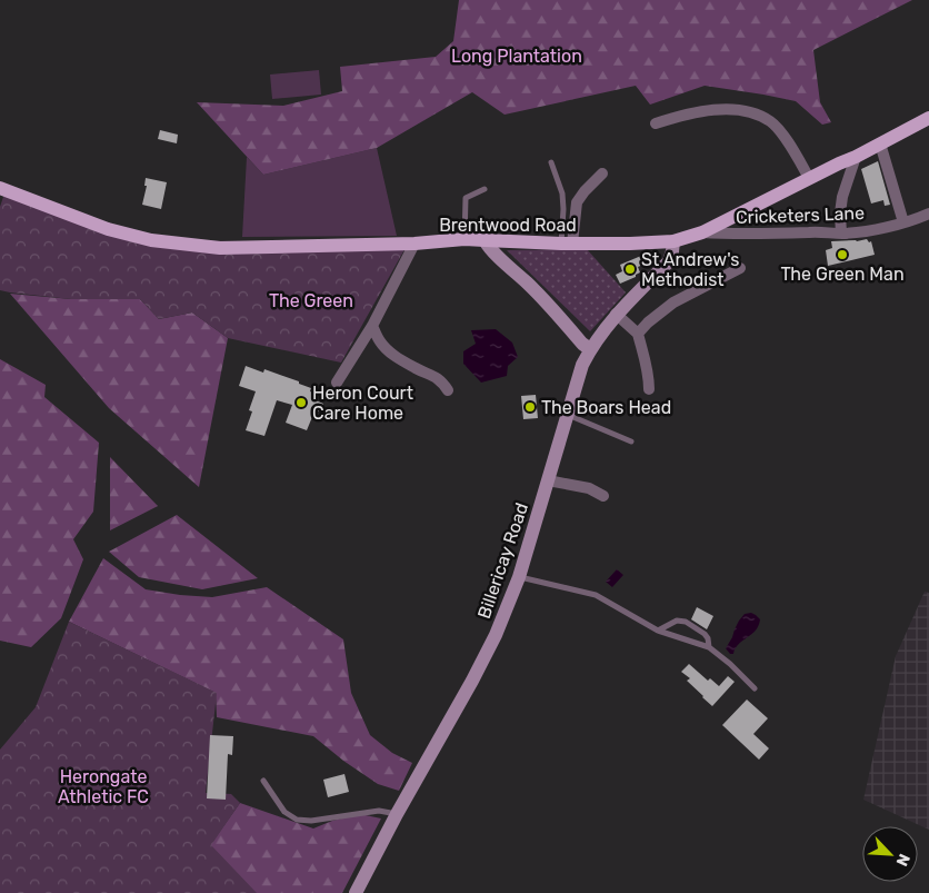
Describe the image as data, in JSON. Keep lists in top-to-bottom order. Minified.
{"streets":{"main road":["Brentwood Road"],"street":["Cricketers Lane","Billericay Road"]},"crossings":[["Cricketers Lane","Brentwood Road"],["Brentwood Road","Billericay Road"]],"parks":["Long Plantation","The Green","Herongate Athletic FC"],"places":["The Green Man","St Andrew's Methodist","Heron Court Care Home","The Boars Head"],"north":"bottom right"}
